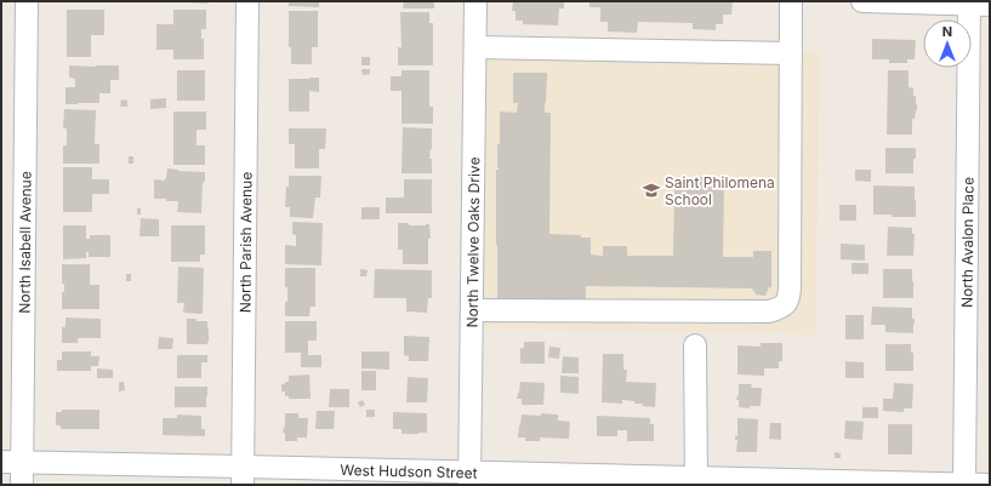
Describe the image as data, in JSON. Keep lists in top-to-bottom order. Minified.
{"streets":{"street":["North Parish Avenue","North Isabell Avenue","North Twelve Oaks Drive","North Avalon Place","West Hudson Street"]},"crossings":[["North Parish Avenue","West Hudson Street"],["North Isabell Avenue","West Hudson Street"],["North Twelve Oaks Drive","West Hudson Street"],["North Avalon Place","West Hudson Street"]],"places":{"school or university":["Saint Philomena School"]},"north":"top"}
